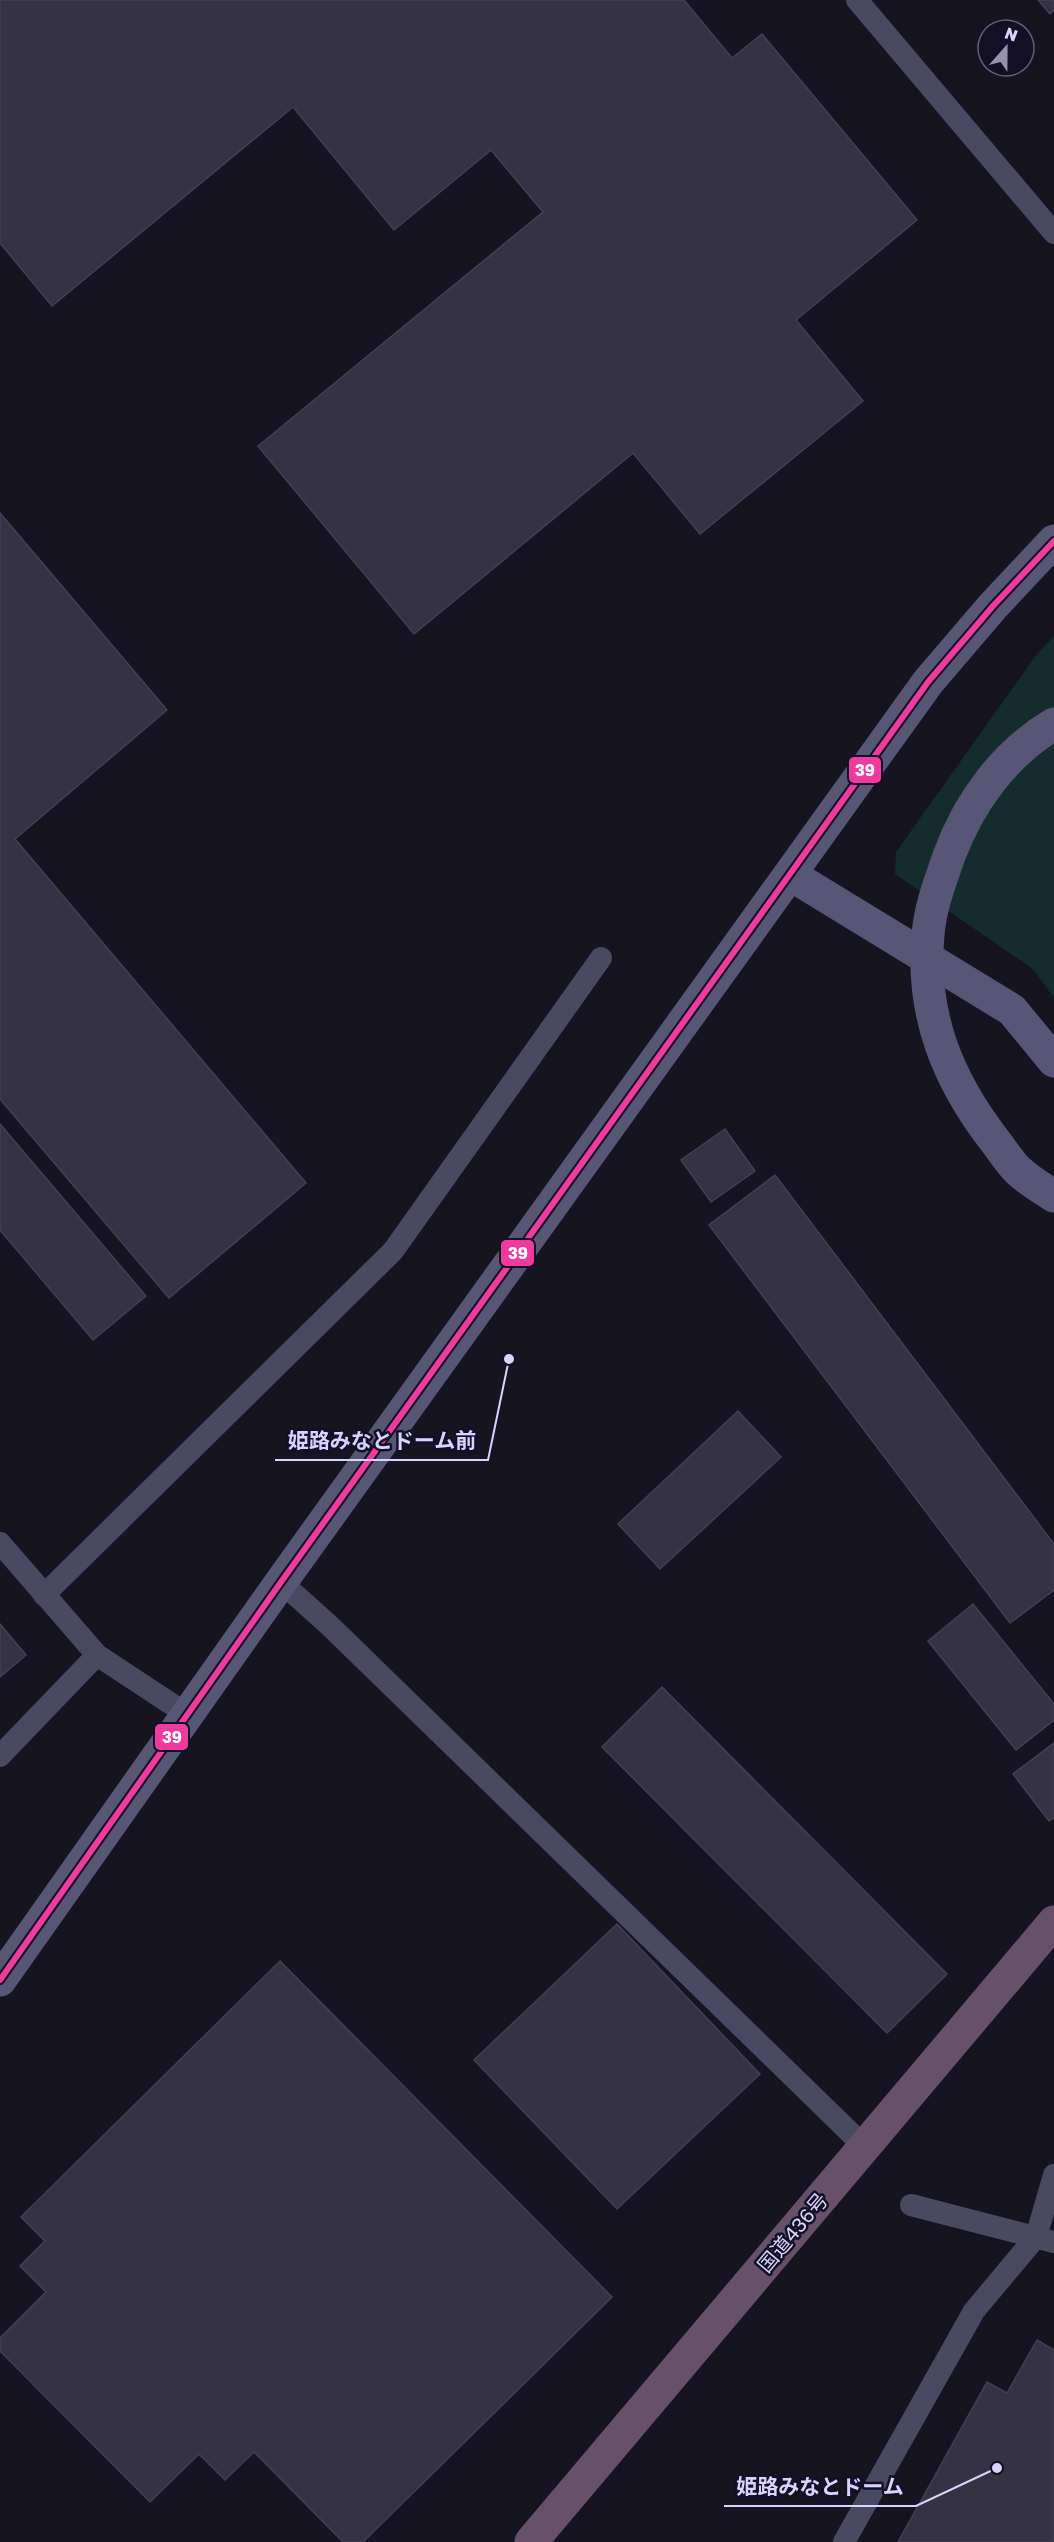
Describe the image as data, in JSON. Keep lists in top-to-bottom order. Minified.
{"streets":{"highway":["国道436号"]},"places":["姫路みなとドーム前","姫路みなとドーム"],"lines":["transit line 39"],"north":"top"}
